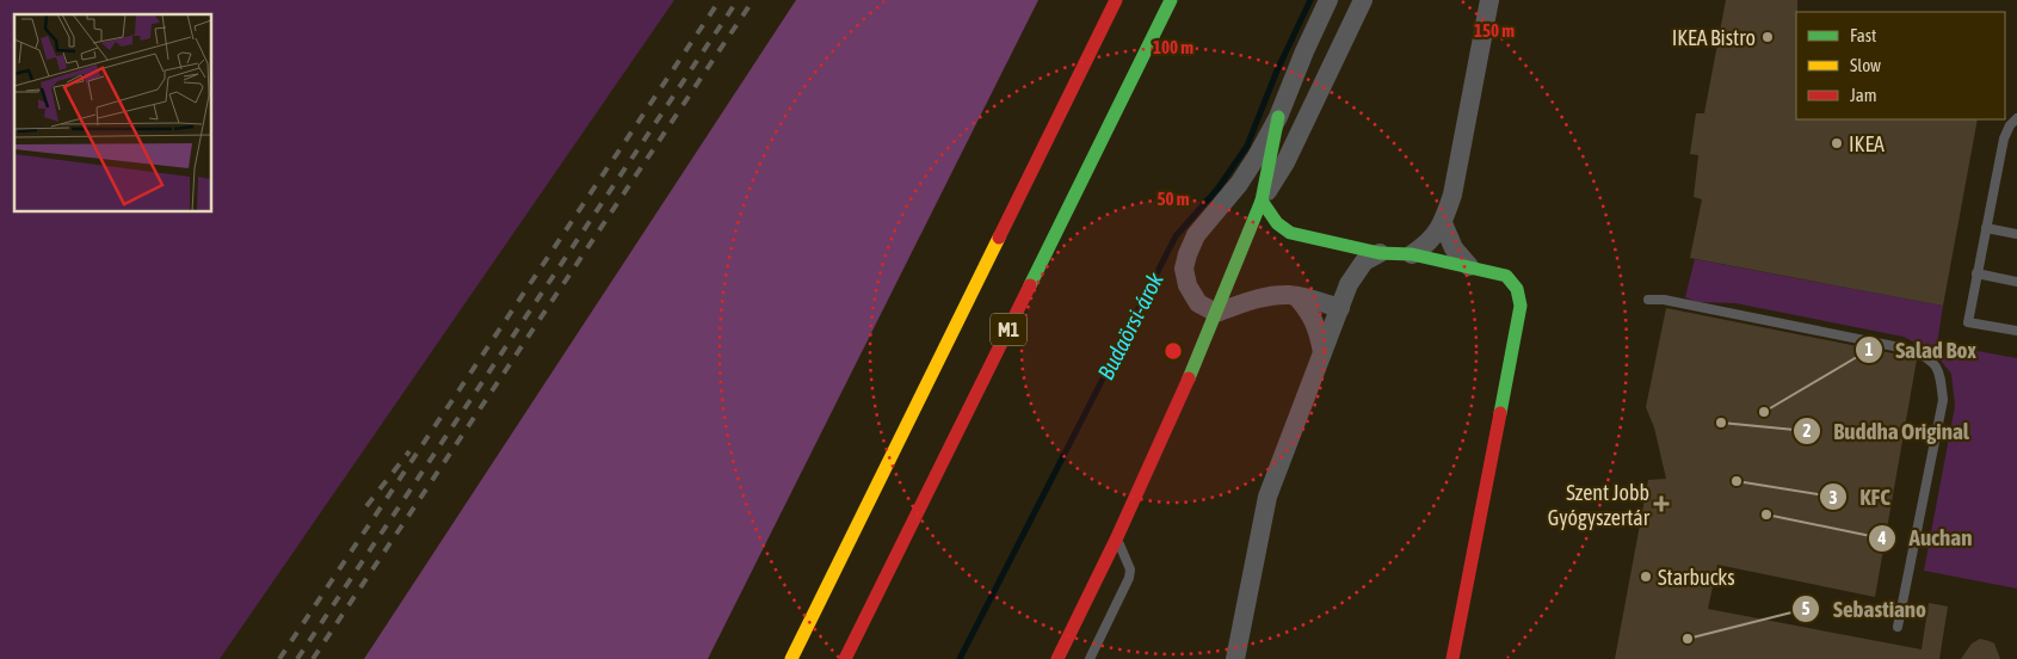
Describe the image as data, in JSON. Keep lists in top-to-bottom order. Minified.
{"streets":{"main road":["M1"]},"water":["Budaörsi-árok"],"places":{"other":["IKEA Bistro","IKEA","Salad Box","Buddha Original","KFC","Auchan","Starbucks","Sebastiano"],"health":["Szent Jobb Gyógyszertár"]},"legend":["Fast","Slow","Jam"],"rings":["150 m","100 m","50 m"]}
